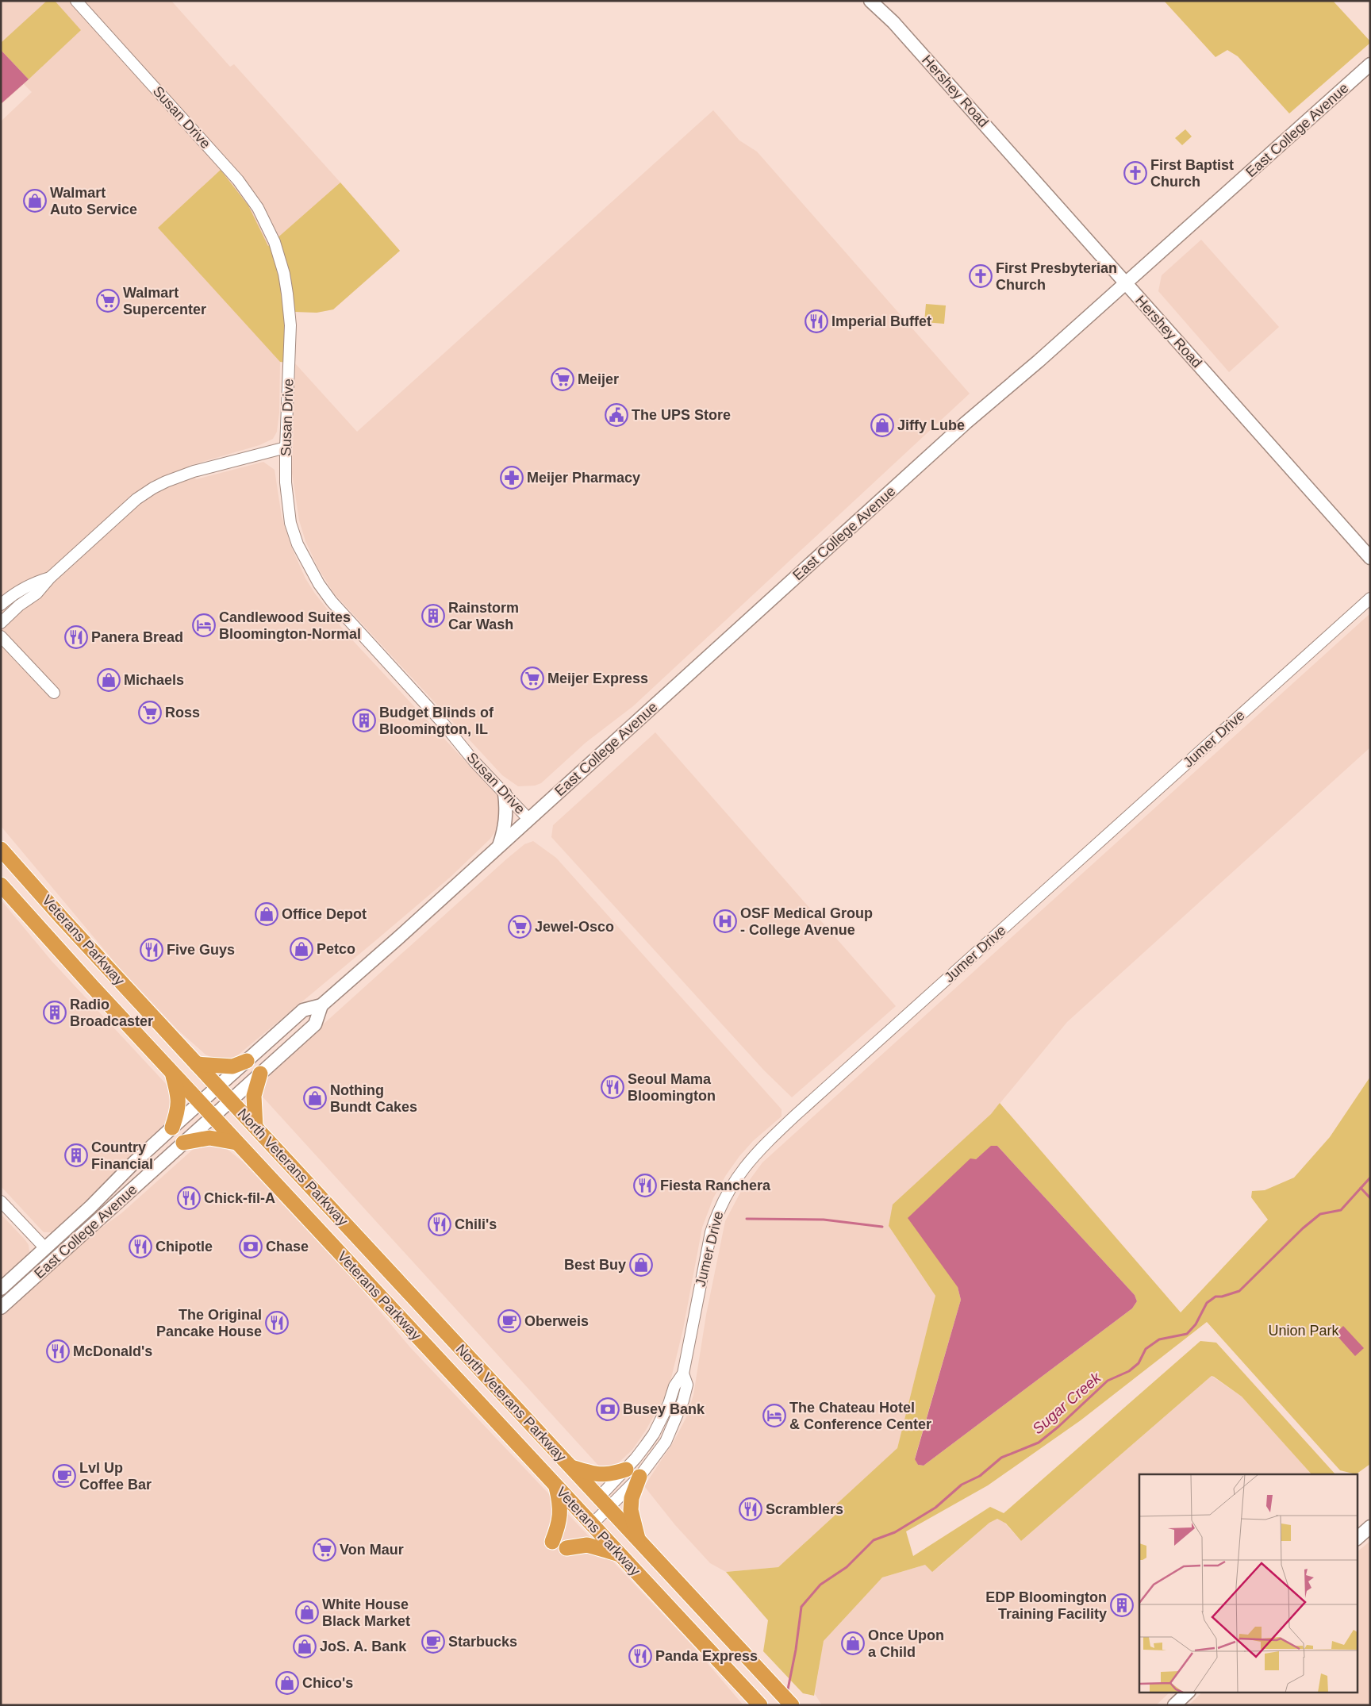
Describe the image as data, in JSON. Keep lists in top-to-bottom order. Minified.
{"streets":{"highway":["Veterans Parkway","North Veterans Parkway"],"main road":["Hershey Road","East College Avenue"],"street":["Susan Drive","Jumer Drive"]},"crossings":[["Hershey Road","East College Avenue"],["Susan Drive","East College Avenue"],["East College Avenue","Veterans Parkway"],["East College Avenue","North Veterans Parkway"],["Jumer Drive","Veterans Parkway"],["Jumer Drive","North Veterans Parkway"],["Veterans Parkway","North Veterans Parkway"]],"water":["Sugar Creek"],"parks":["Union Park"],"places":{"church":["First Baptist Church","First Presbyterian Church"],"shop":["Walmart Auto Service","Jiffy Lube","Michaels","Office Depot","Petco","Nothing Bundt Cakes","Best Buy","White House Black Market","Once Upon a Child","JoS. A. Bank","Chico's"],"supermarket":["Walmart Supercenter","Meijer","Meijer Express","Ross","Jewel-Osco","Von Maur"],"restaurant":["Imperial Buffet","Panera Bread","Five Guys","Seoul Mama Bloomington","Fiesta Ranchera","Chick-fil-A","Chili's","Chipotle","The Original Pancake House","McDonald's","Scramblers","Panda Express"],"public building":["The UPS Store"],"pharmacy":["Meijer Pharmacy"],"building":["Rainstorm Car Wash","Budget Blinds of Bloomington, IL","Radio Broadcaster","Country Financial","EDP Bloomington Training Facility"],"hotel":["Candlewood Suites Bloomington-Normal","The Chateau Hotel & Conference Center"],"hospital":["OSF Medical Group - College Avenue"],"bank":["Chase","Busey Bank"],"cafe":["Oberweis","Lvl Up Coffee Bar","Starbucks"]}}
